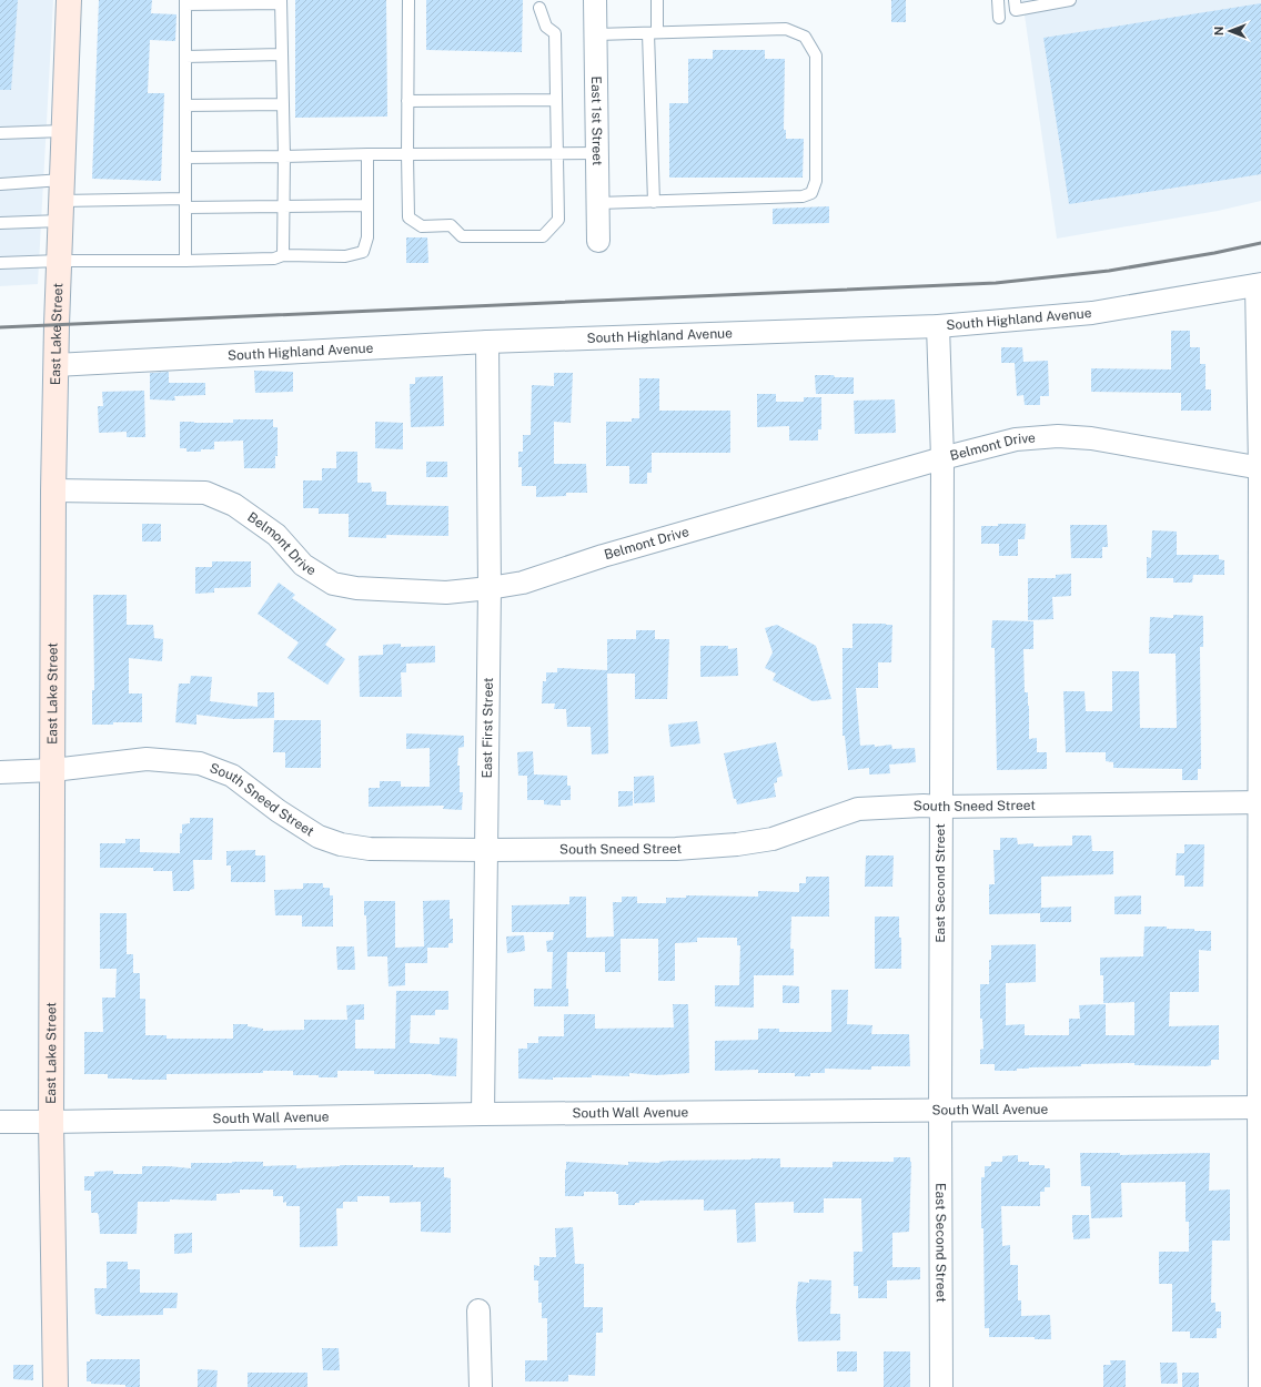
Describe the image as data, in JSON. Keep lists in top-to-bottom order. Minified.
{"streets":{"street":["East 1st Street","South Highland Avenue","East Lake Street","Belmont Drive","East First Street","South Sneed Street","East Second Street","South Wall Avenue"]},"crossings":[["South Highland Avenue","East Lake Street"],["South Highland Avenue","East First Street"],["South Highland Avenue","East Second Street"],["East Lake Street","Belmont Drive"],["East Lake Street","South Sneed Street"],["East Lake Street","South Wall Avenue"],["Belmont Drive","East First Street"],["Belmont Drive","East Second Street"],["East First Street","South Sneed Street"],["East First Street","South Wall Avenue"],["South Sneed Street","East Second Street"],["East Second Street","South Wall Avenue"]],"north":"left"}
